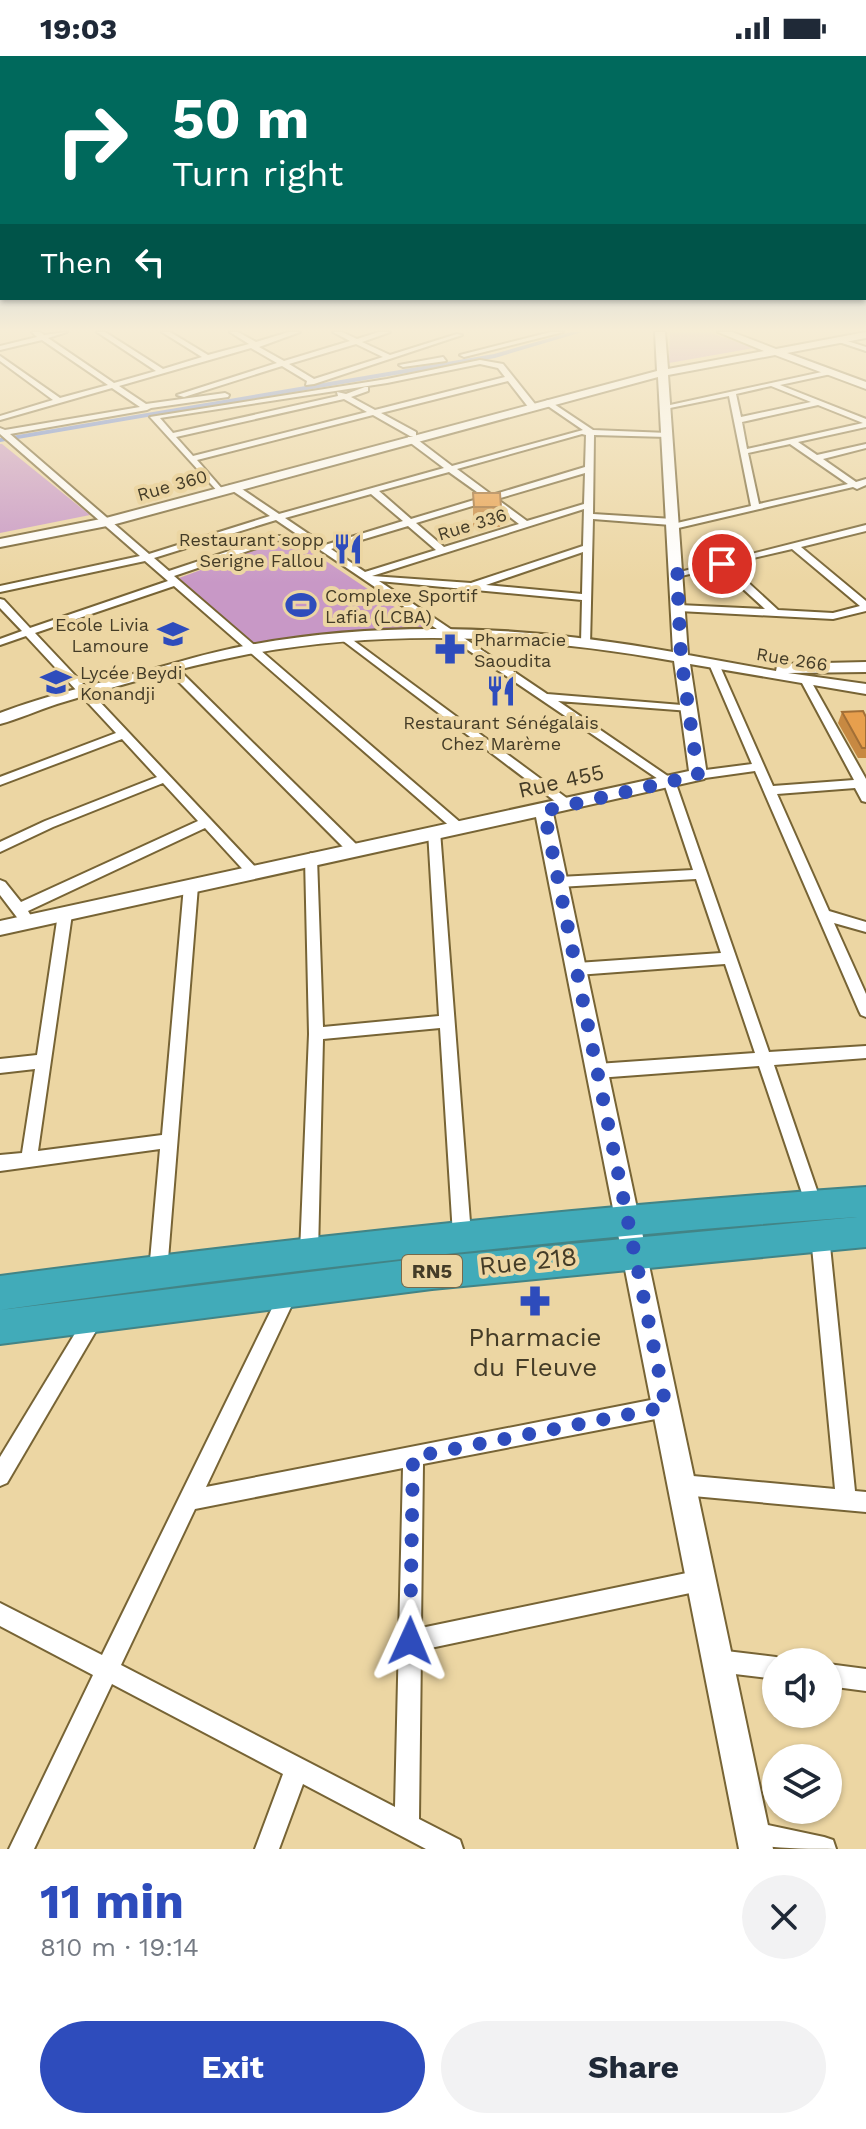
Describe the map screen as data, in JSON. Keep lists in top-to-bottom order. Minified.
{"streets":{"highway":["Rue 218","RN5"],"street":["Rue 360","Rue 336","Rue 266","Rue 455"]},"places":{"restaurant":["Restaurant sopp Serigne Fallou","Restaurant Sénégalais Chez Marème"],"sports":["Complexe Sportif Lafia (LCBA)"],"school or university":["Ecole Livia Lamoure","Lycée Beydi Konandji"],"pharmacy":["Pharmacie Saoudita","Pharmacie du Fleuve"]},"page":{"status":"19:03","turn":["50 m","Turn right"],"then":"Then","heading":["11 min","810 m · 19:14"],"buttons":["Exit","Share"]}}
